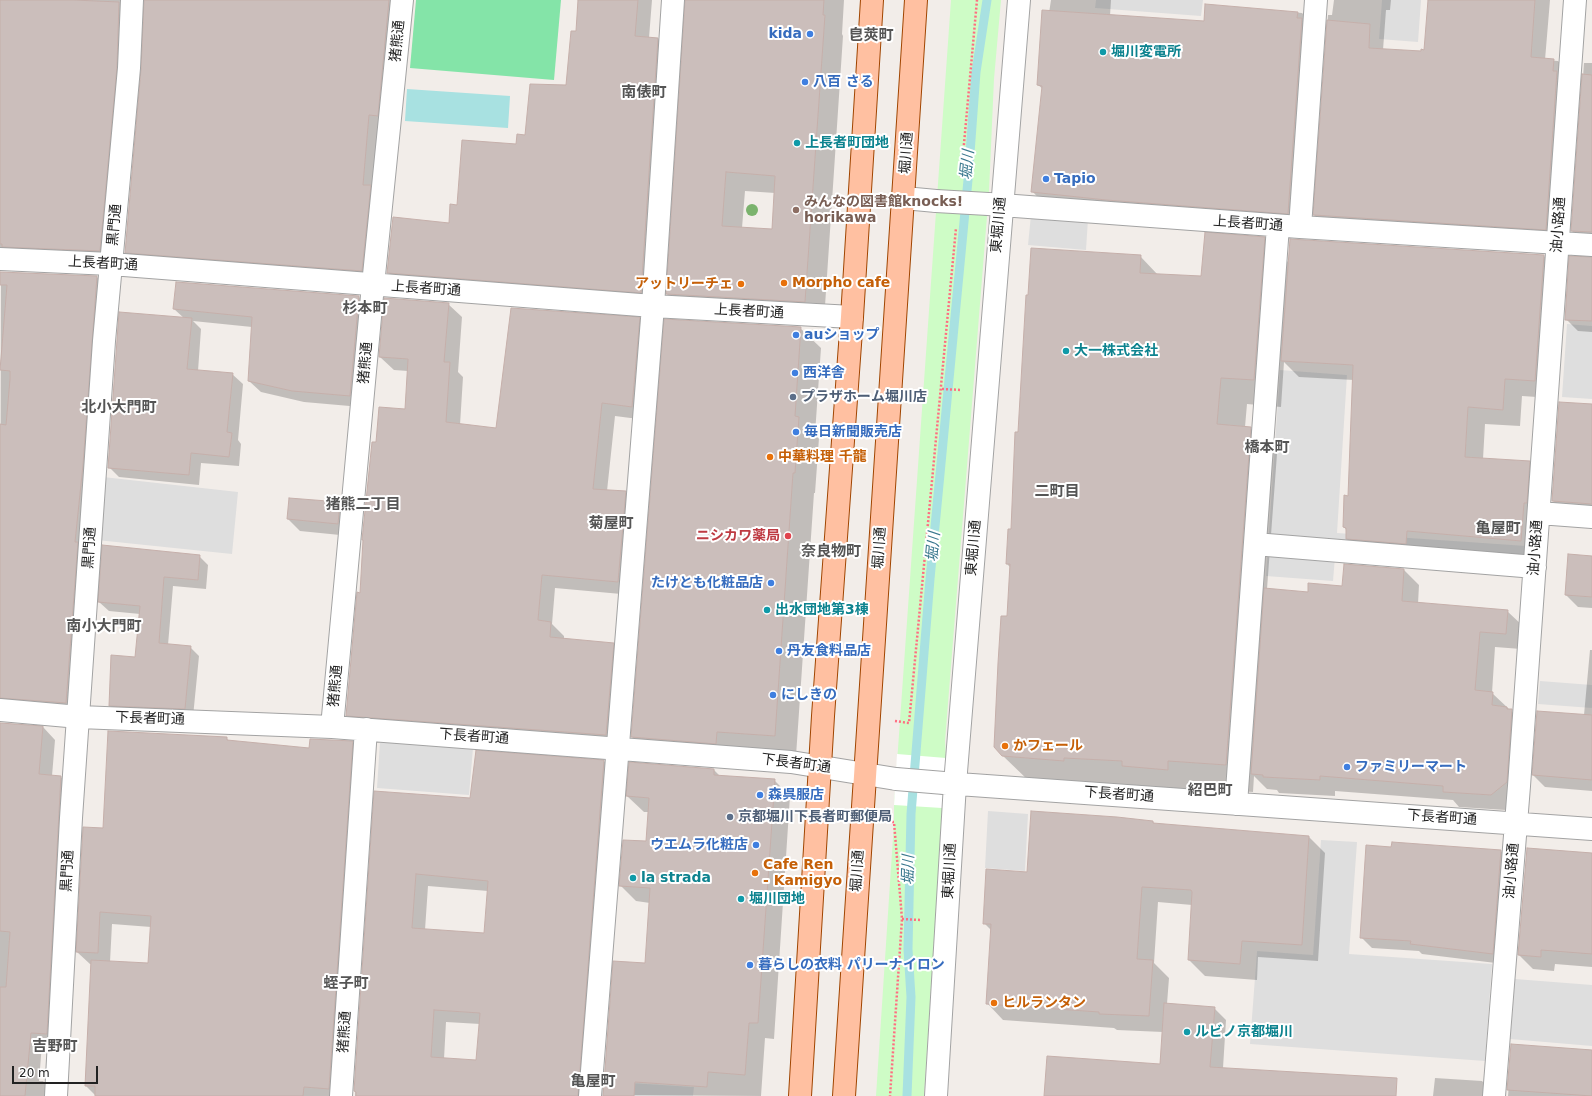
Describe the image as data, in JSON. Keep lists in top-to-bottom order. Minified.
{"streets":{"main road":["堀川通"],"street":["猪熊通","上長者町通","黒門通","東堀川通","油小路通","下長者町通"]},"crossings":[["猪熊通","上長者町通"],["猪熊通","下長者町通"],["堀川通","上長者町通"],["堀川通","下長者町通"],["上長者町通","黒門通"],["上長者町通","東堀川通"],["上長者町通","油小路通"],["黒門通","下長者町通"],["東堀川通","下長者町通"],["油小路通","下長者町通"]],"districts":["皀莢町","南俵町","杉本町","北小大門町","橋本町","二町目","猪熊二丁目","菊屋町","亀屋町","奈良物町","南小大門町","紹巴町","蛭子町","吉野町","亀屋町"],"water":["堀川"],"places":["kida","堀川変電所","八百 さる","上長者町団地","Tapio","みんなの図書館knocks! horikawa","Morpho cafe","アットリーチェ","auショップ","大一株式会社","西洋舎","プラザホーム堀川店","毎日新聞販売店","中華料理 千龍","ニシカワ薬局","たけとも化粧品店","出水団地第3棟","丹友食料品店","にしきの","かフェール","ファミリーマート","森呉服店","京都堀川下長者町郵便局","ウエムラ化粧店","Cafe Ren - Kamigyo","la strada","堀川団地","暮らしの衣料 パリーナイロン","ヒルランタン","ルビノ京都堀川"],"scale_bar":"20 m"}
